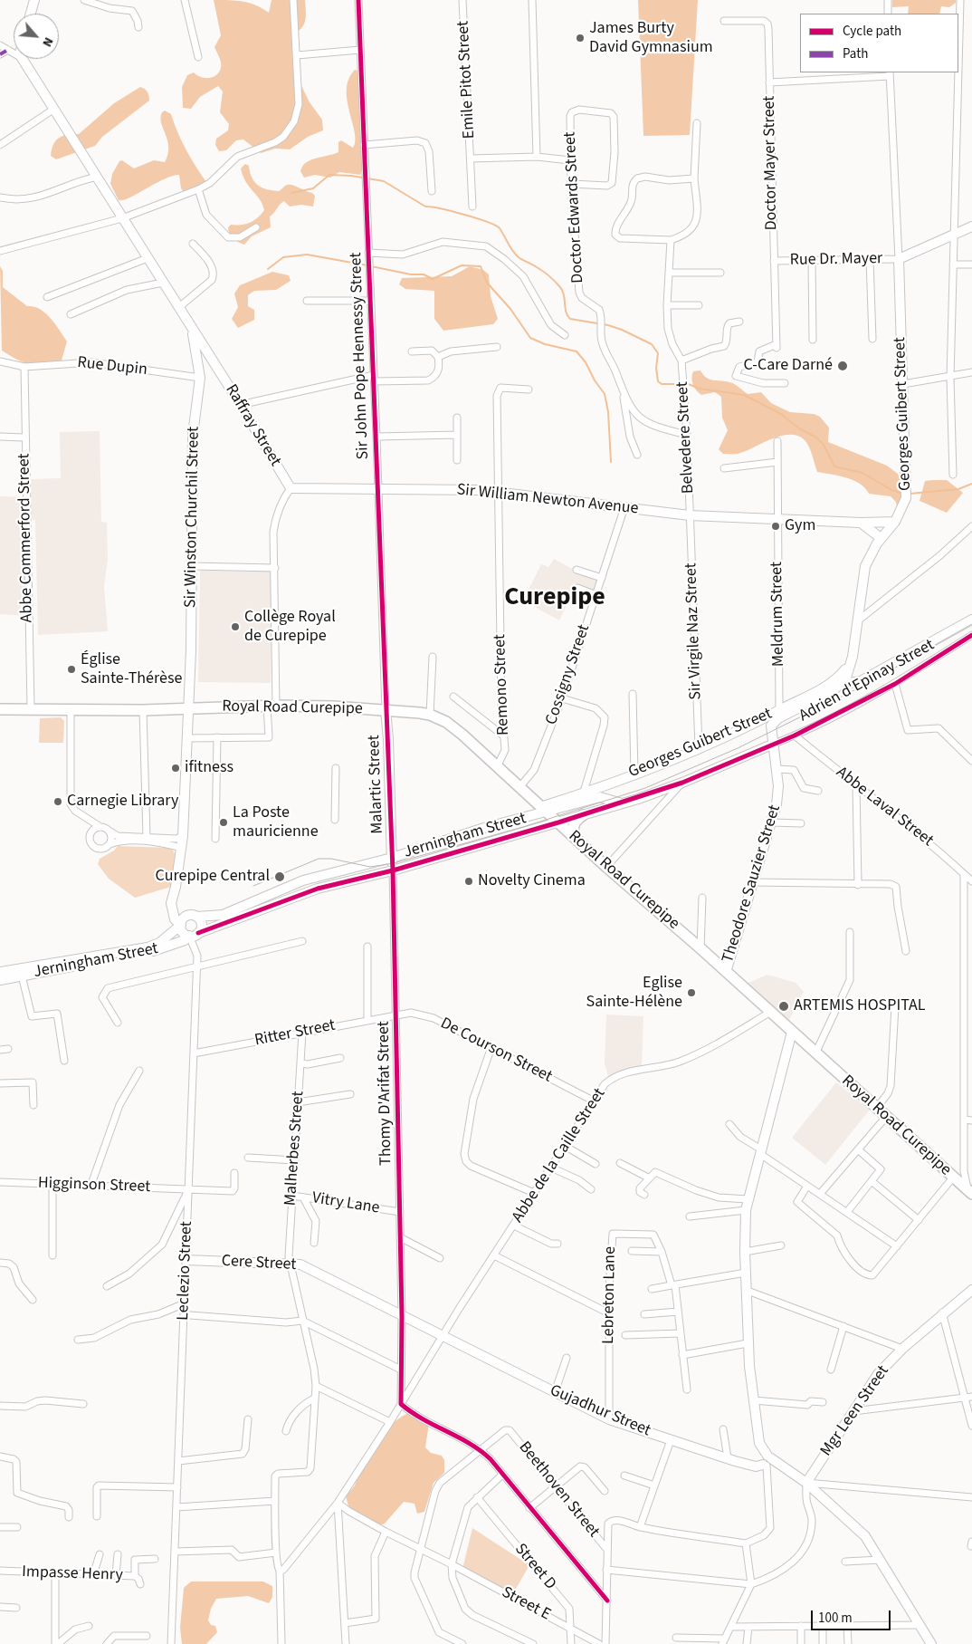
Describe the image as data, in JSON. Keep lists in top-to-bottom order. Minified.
{"streets":{"main road":["Royal Road Curepipe"],"street":["Emile Pitot Street","Doctor Mayer Street","Doctor Edwards Street","Rue Dr. Mayer","Sir John Pope Hennessy Street","Rue Dupin","Georges Guibert Street","Raffray Street","Belvedere Street","Sir William Newton Avenue","Sir Winston Churchil Street","Abbe Commerford Street","Meldrum Street","Sir Virgile Naz Street","Cossigny Street","Adrien d'Epinay Street","Remono Street","Malartic Street","Abbe Laval Street","Jerningham Street","Theodore Sauzier Street","Ritter Street","De Courson Street","Thomy D'Arifat Street","Malherbes Street","Abbe de la Caille Street","Higginson Street","Vitry Lane","Cere Street","Leclezio Street","Lebreton Lane","Gujadhur Street","Mgr Leen Street","Beethoven Street","Street D","Impasse Henry","Street E"]},"crossings":[["Doctor Mayer Street","Rue Dr. Mayer"],["Doctor Edwards Street","Belvedere Street"],["Rue Dr. Mayer","Georges Guibert Street"],["Sir John Pope Hennessy Street","Sir William Newton Avenue"],["Sir John Pope Hennessy Street","Royal Road Curepipe"],["Sir John Pope Hennessy Street","Malartic Street"],["Rue Dupin","Sir Winston Churchil Street"],["Rue Dupin","Abbe Commerford Street"],["Georges Guibert Street","Meldrum Street"],["Georges Guibert Street","Sir Virgile Naz Street"],["Georges Guibert Street","Royal Road Curepipe"],["Georges Guibert Street","Jerningham Street"],["Georges Guibert Street","Theodore Sauzier Street"],["Raffray Street","Sir William Newton Avenue"],["Raffray Street","Sir Winston Churchil Street"],["Belvedere Street","Sir William Newton Avenue"],["Belvedere Street","Sir Virgile Naz Street"],["Sir William Newton Avenue","Meldrum Street"],["Sir William Newton Avenue","Sir Virgile Naz Street"],["Sir William Newton Avenue","Cossigny Street"],["Sir William Newton Avenue","Remono Street"],["Sir Winston Churchil Street","Royal Road Curepipe"],["Abbe Commerford Street","Royal Road Curepipe"],["Meldrum Street","Theodore Sauzier Street"],["Cossigny Street","Royal Road Curepipe"],["Adrien d'Epinay Street","Abbe Laval Street"],["Adrien d'Epinay Street","Theodore Sauzier Street"],["Remono Street","Royal Road Curepipe"],["Royal Road Curepipe","Malartic Street"],["Royal Road Curepipe","Jerningham Street"],["Royal Road Curepipe","Theodore Sauzier Street"],["Royal Road Curepipe","Abbe de la Caille Street"],["Malartic Street","Jerningham Street"],["Malartic Street","Thomy D'Arifat Street"],["Jerningham Street","Thomy D'Arifat Street"],["Jerningham Street","Leclezio Street"],["Ritter Street","De Courson Street"],["Ritter Street","Thomy D'Arifat Street"],["Ritter Street","Malherbes Street"],["Ritter Street","Leclezio Street"],["De Courson Street","Thomy D'Arifat Street"],["De Courson Street","Abbe de la Caille Street"],["Thomy D'Arifat Street","Abbe de la Caille Street"],["Thomy D'Arifat Street","Vitry Lane"],["Thomy D'Arifat Street","Cere Street"],["Malherbes Street","Vitry Lane"],["Malherbes Street","Cere Street"],["Abbe de la Caille Street","Cere Street"],["Abbe de la Caille Street","Gujadhur Street"],["Abbe de la Caille Street","Street E"],["Higginson Street","Leclezio Street"],["Cere Street","Leclezio Street"],["Cere Street","Gujadhur Street"],["Lebreton Lane","Gujadhur Street"],["Gujadhur Street","Mgr Leen Street"],["Street D","Street E"]],"districts":["Curepipe"],"places":["James Burty David Gymnasium","C-Care Darné","Gym","Collège Royal de Curepipe","Église Sainte-Thérèse","ifitness","Carnegie Library","La Poste mauricienne","Curepipe Central","Novelty Cinema","Eglise Sainte-Hélène","ARTEMIS HOSPITAL"],"legend":["Cycle path","Path"],"scale_bar":"100 m","north":"bottom right"}
